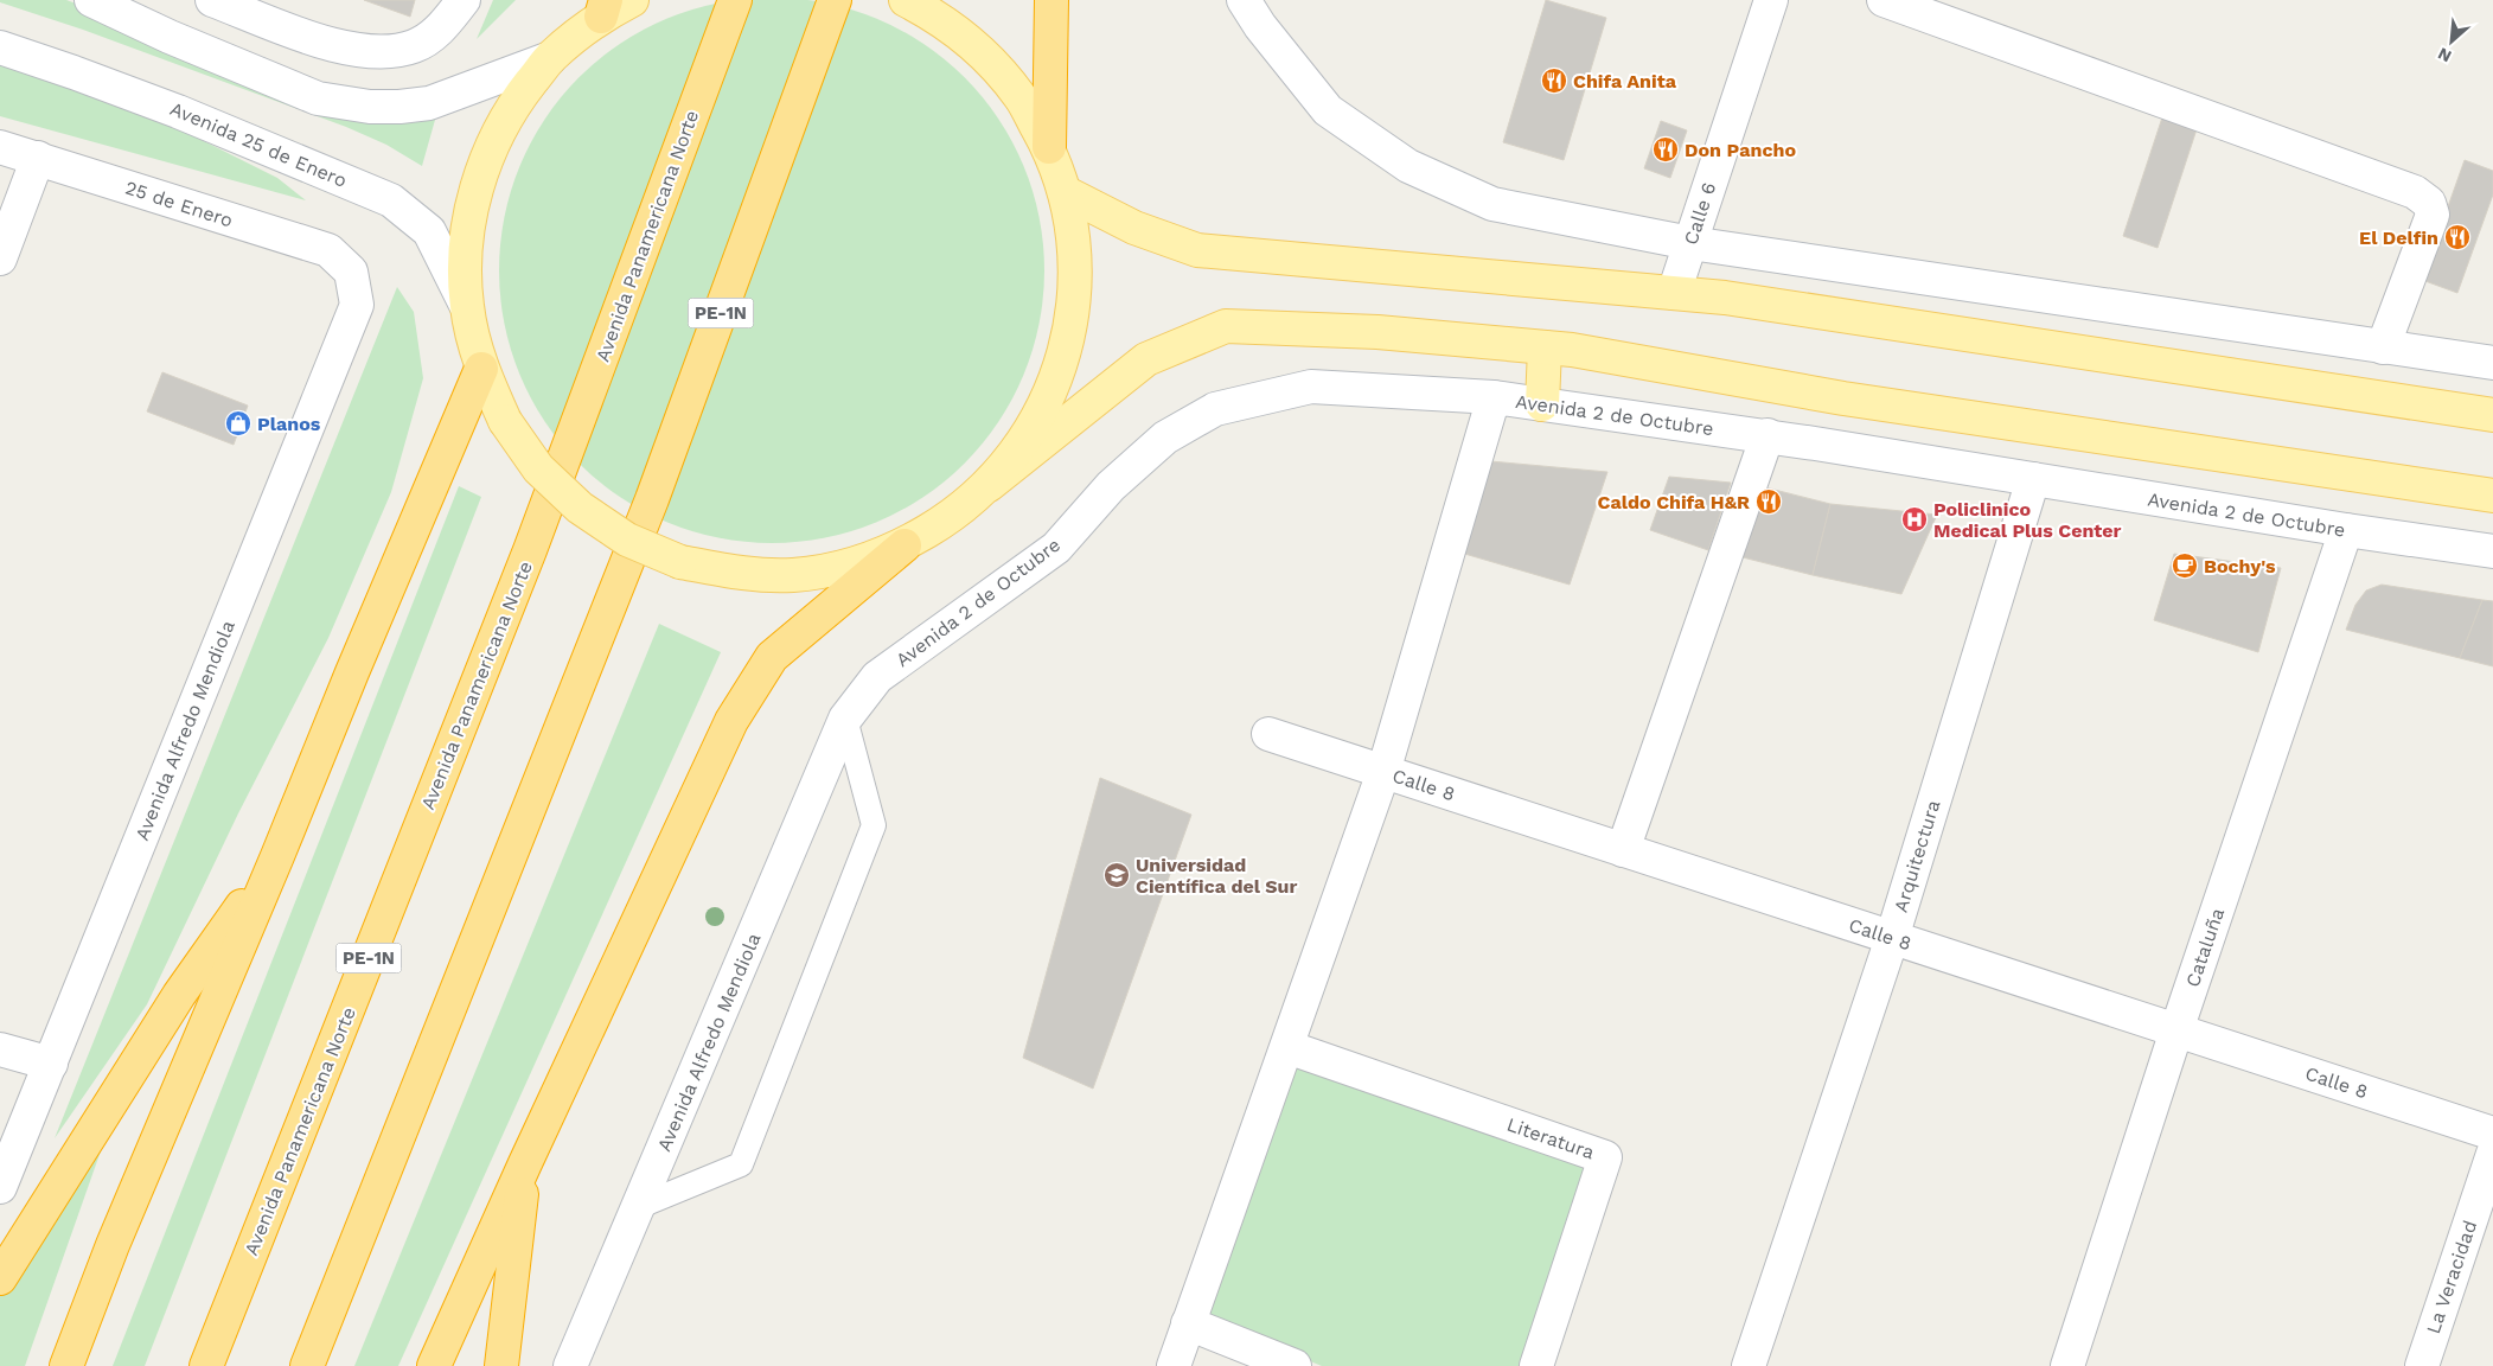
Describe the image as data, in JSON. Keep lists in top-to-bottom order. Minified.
{"streets":{"highway":["Avenida Panamericana Norte","PE-1N"],"street":["Avenida 25 de Enero","25 de Enero","Calle 6","Avenida 2 de Octubre","Avenida Alfredo Mendiola","Calle 8","Arquitectura","Cataluña","Literatura","La Veracidad"]},"crossings":[["25 de Enero","Avenida Alfredo Mendiola"],["Avenida 2 de Octubre","Avenida Alfredo Mendiola"],["Avenida 2 de Octubre","Arquitectura"],["Avenida 2 de Octubre","Cataluña"],["Calle 8","Arquitectura"],["Calle 8","Cataluña"]],"places":{"restaurant":["Chifa Anita","Don Pancho","El Delfin","Caldo Chifa H&R"],"shop":["Planos"],"hospital":["Policlinico Medical Plus Center"],"cafe":["Bochy's"],"school or university":["Universidad Científica del Sur"]},"north":"bottom left"}
